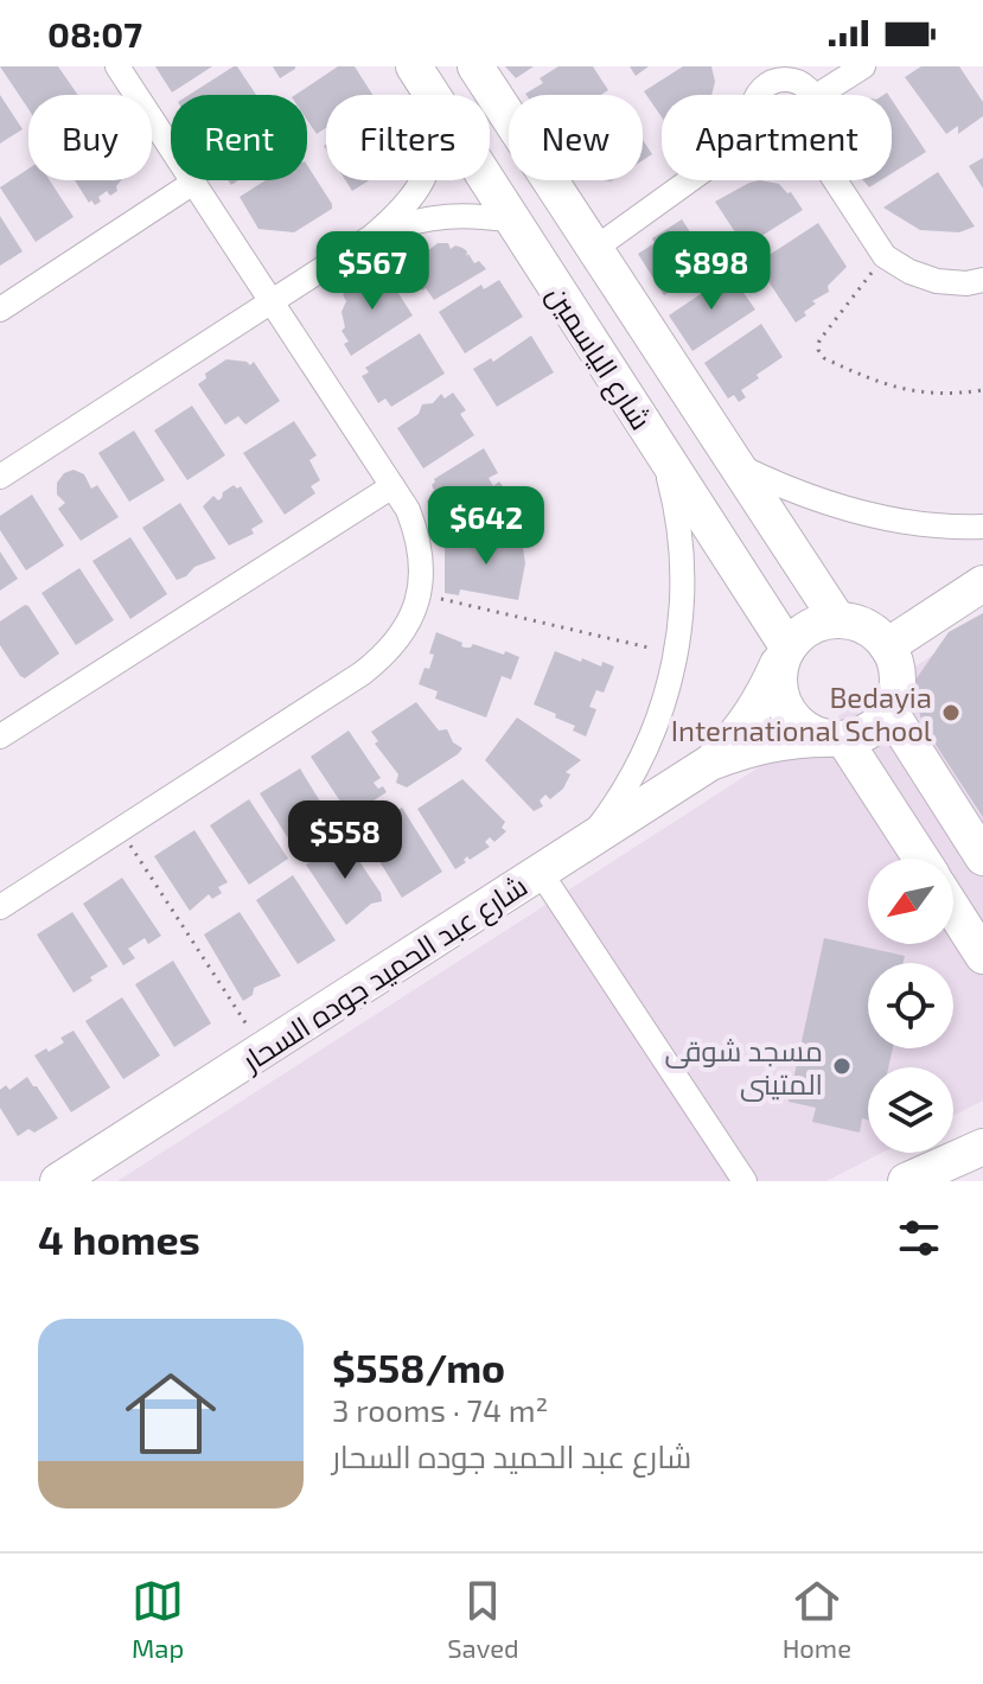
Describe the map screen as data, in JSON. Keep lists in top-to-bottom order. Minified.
{"streets":{"street":["شارع الياسمين","شارع عبد الحميد جوده السحار"]},"crossings":[["شارع الياسمين","شارع عبد الحميد جوده السحار"]],"places":["Bedayia International School","مسجد شوقى المتينى"],"north":"bottom left","page":{"status":"08:07","chip":["Buy","Rent","Filters","New","Apartment"],"price":["$567","$898","$642","$558"],"heading":"4 homes","list":[{"name":"$558/mo","note":"3 rooms · 74 m² · شارع عبد الحميد جوده السحار"}],"tabs":["Map","Saved","Home"]}}
